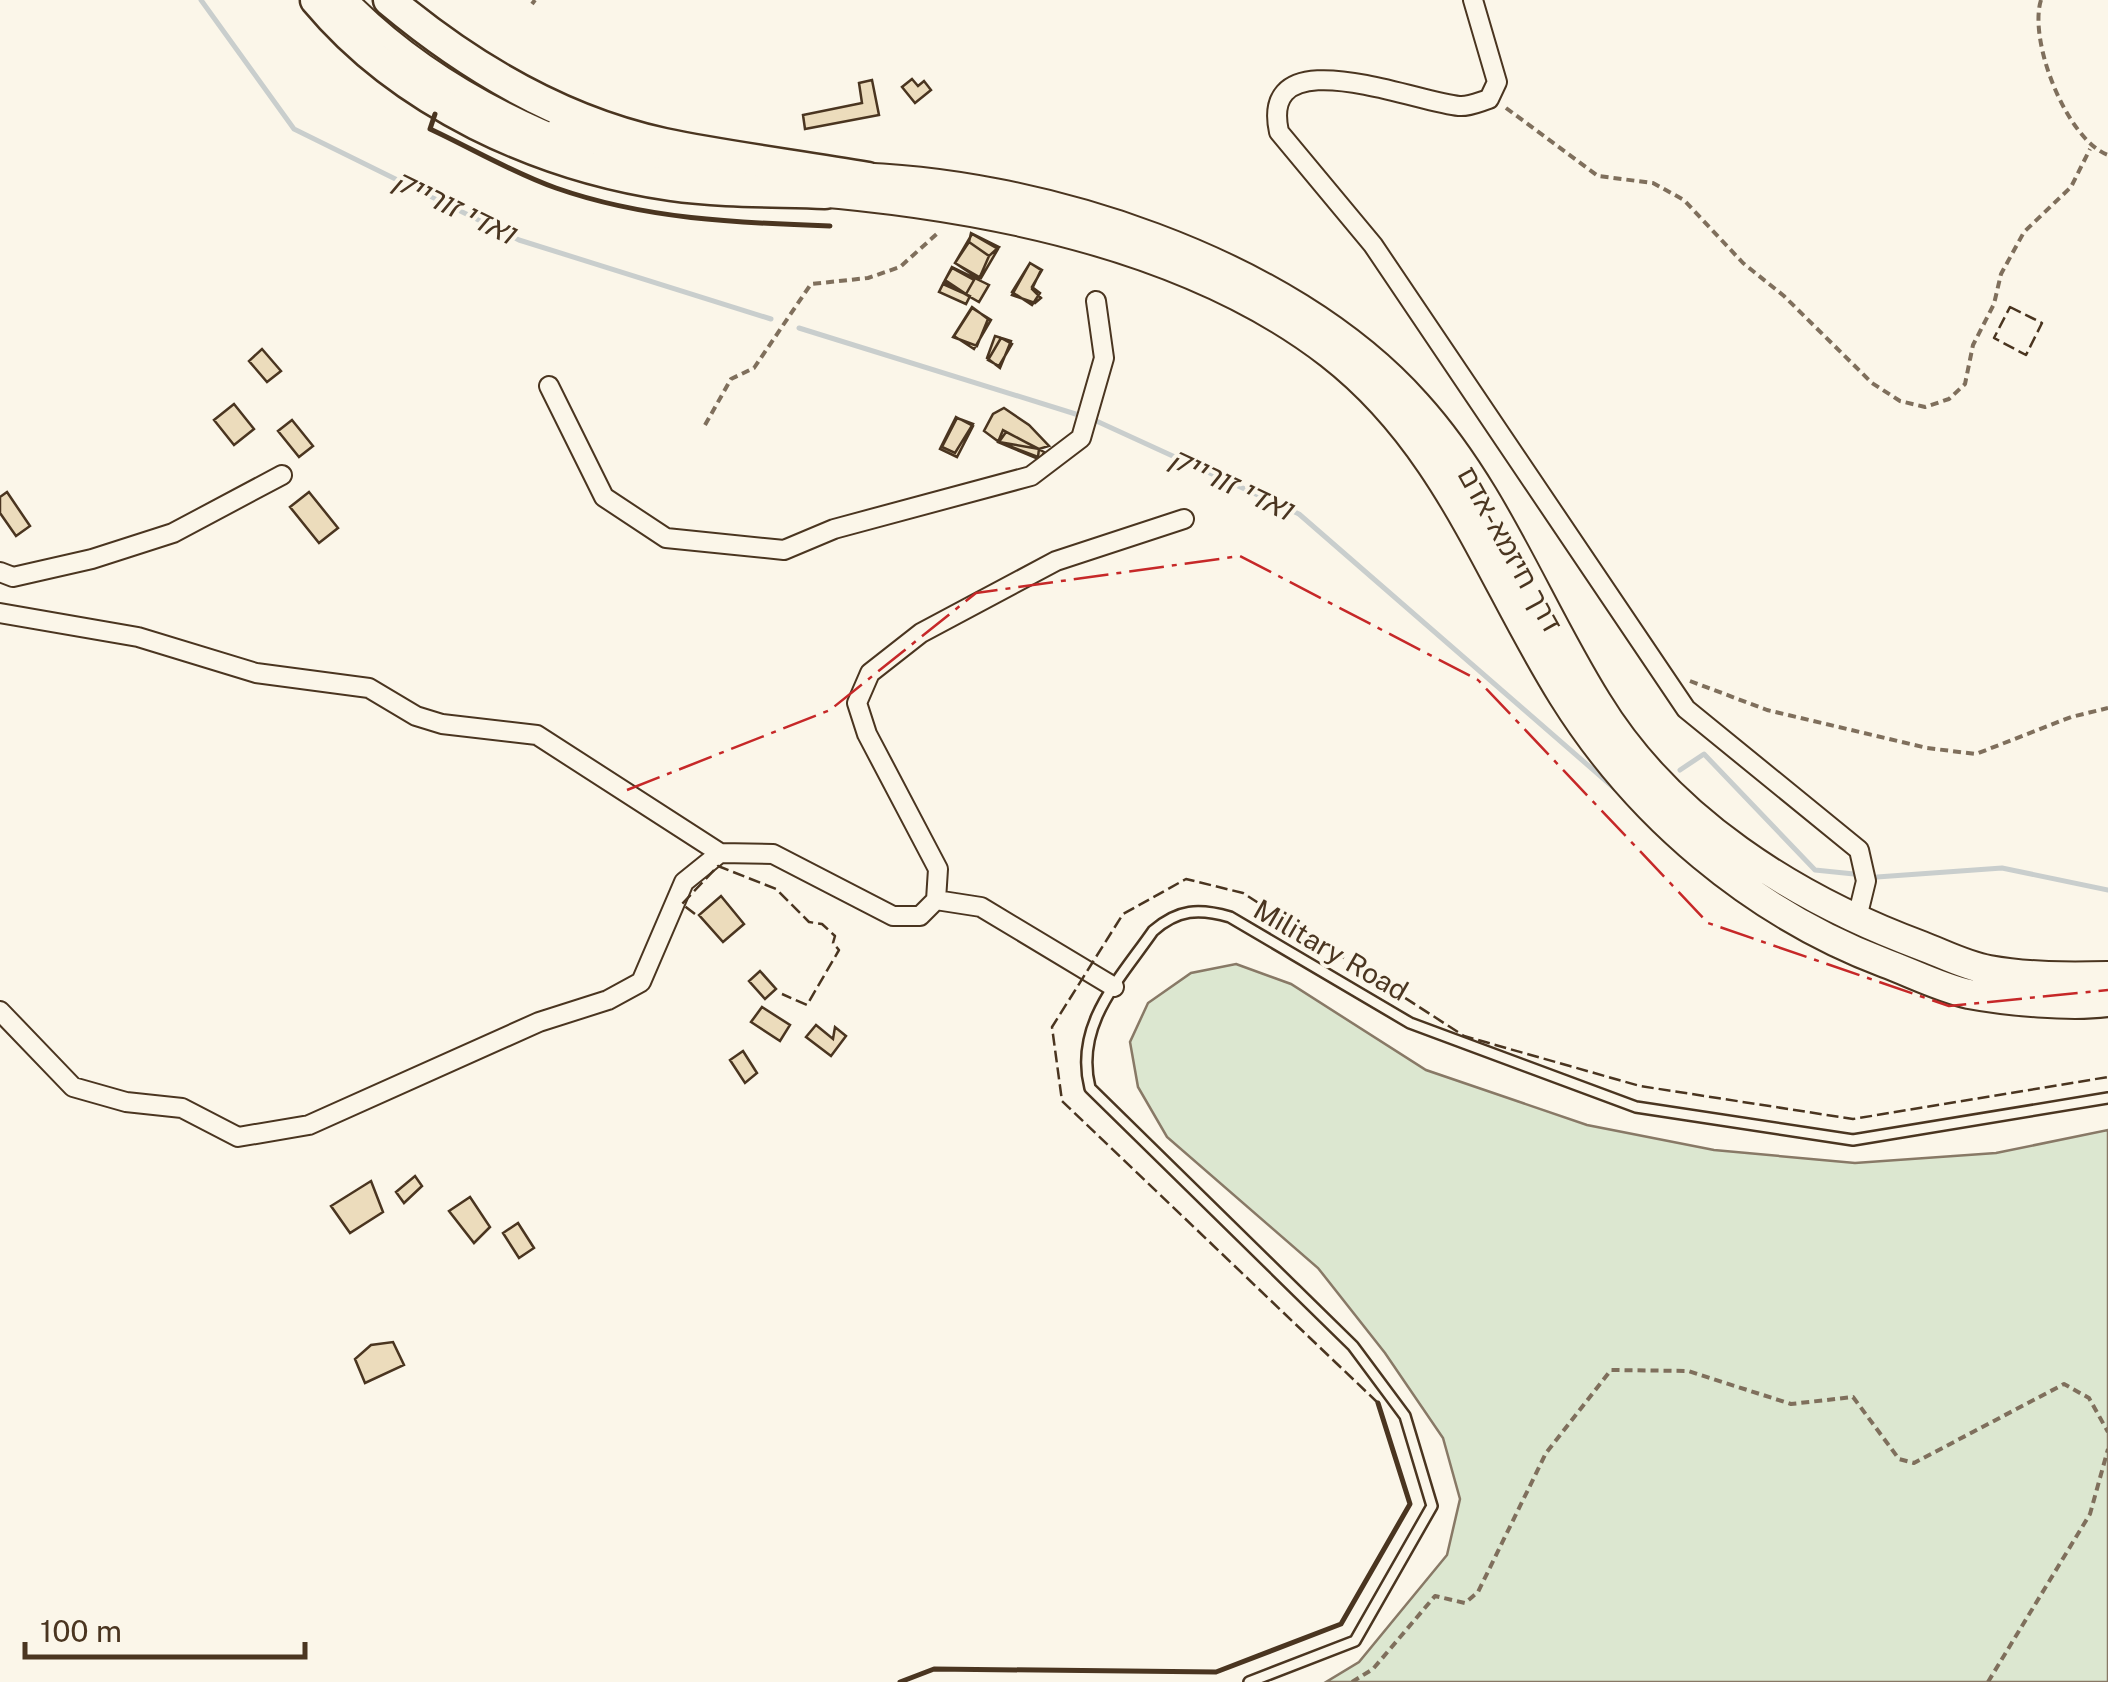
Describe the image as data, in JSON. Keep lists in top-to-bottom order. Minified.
{"streets":{"main road":["דרך חיזמא-אדם"],"lane":["Military Road"]},"water":["ואדי זורייק"],"scale_bar":"100 m"}
